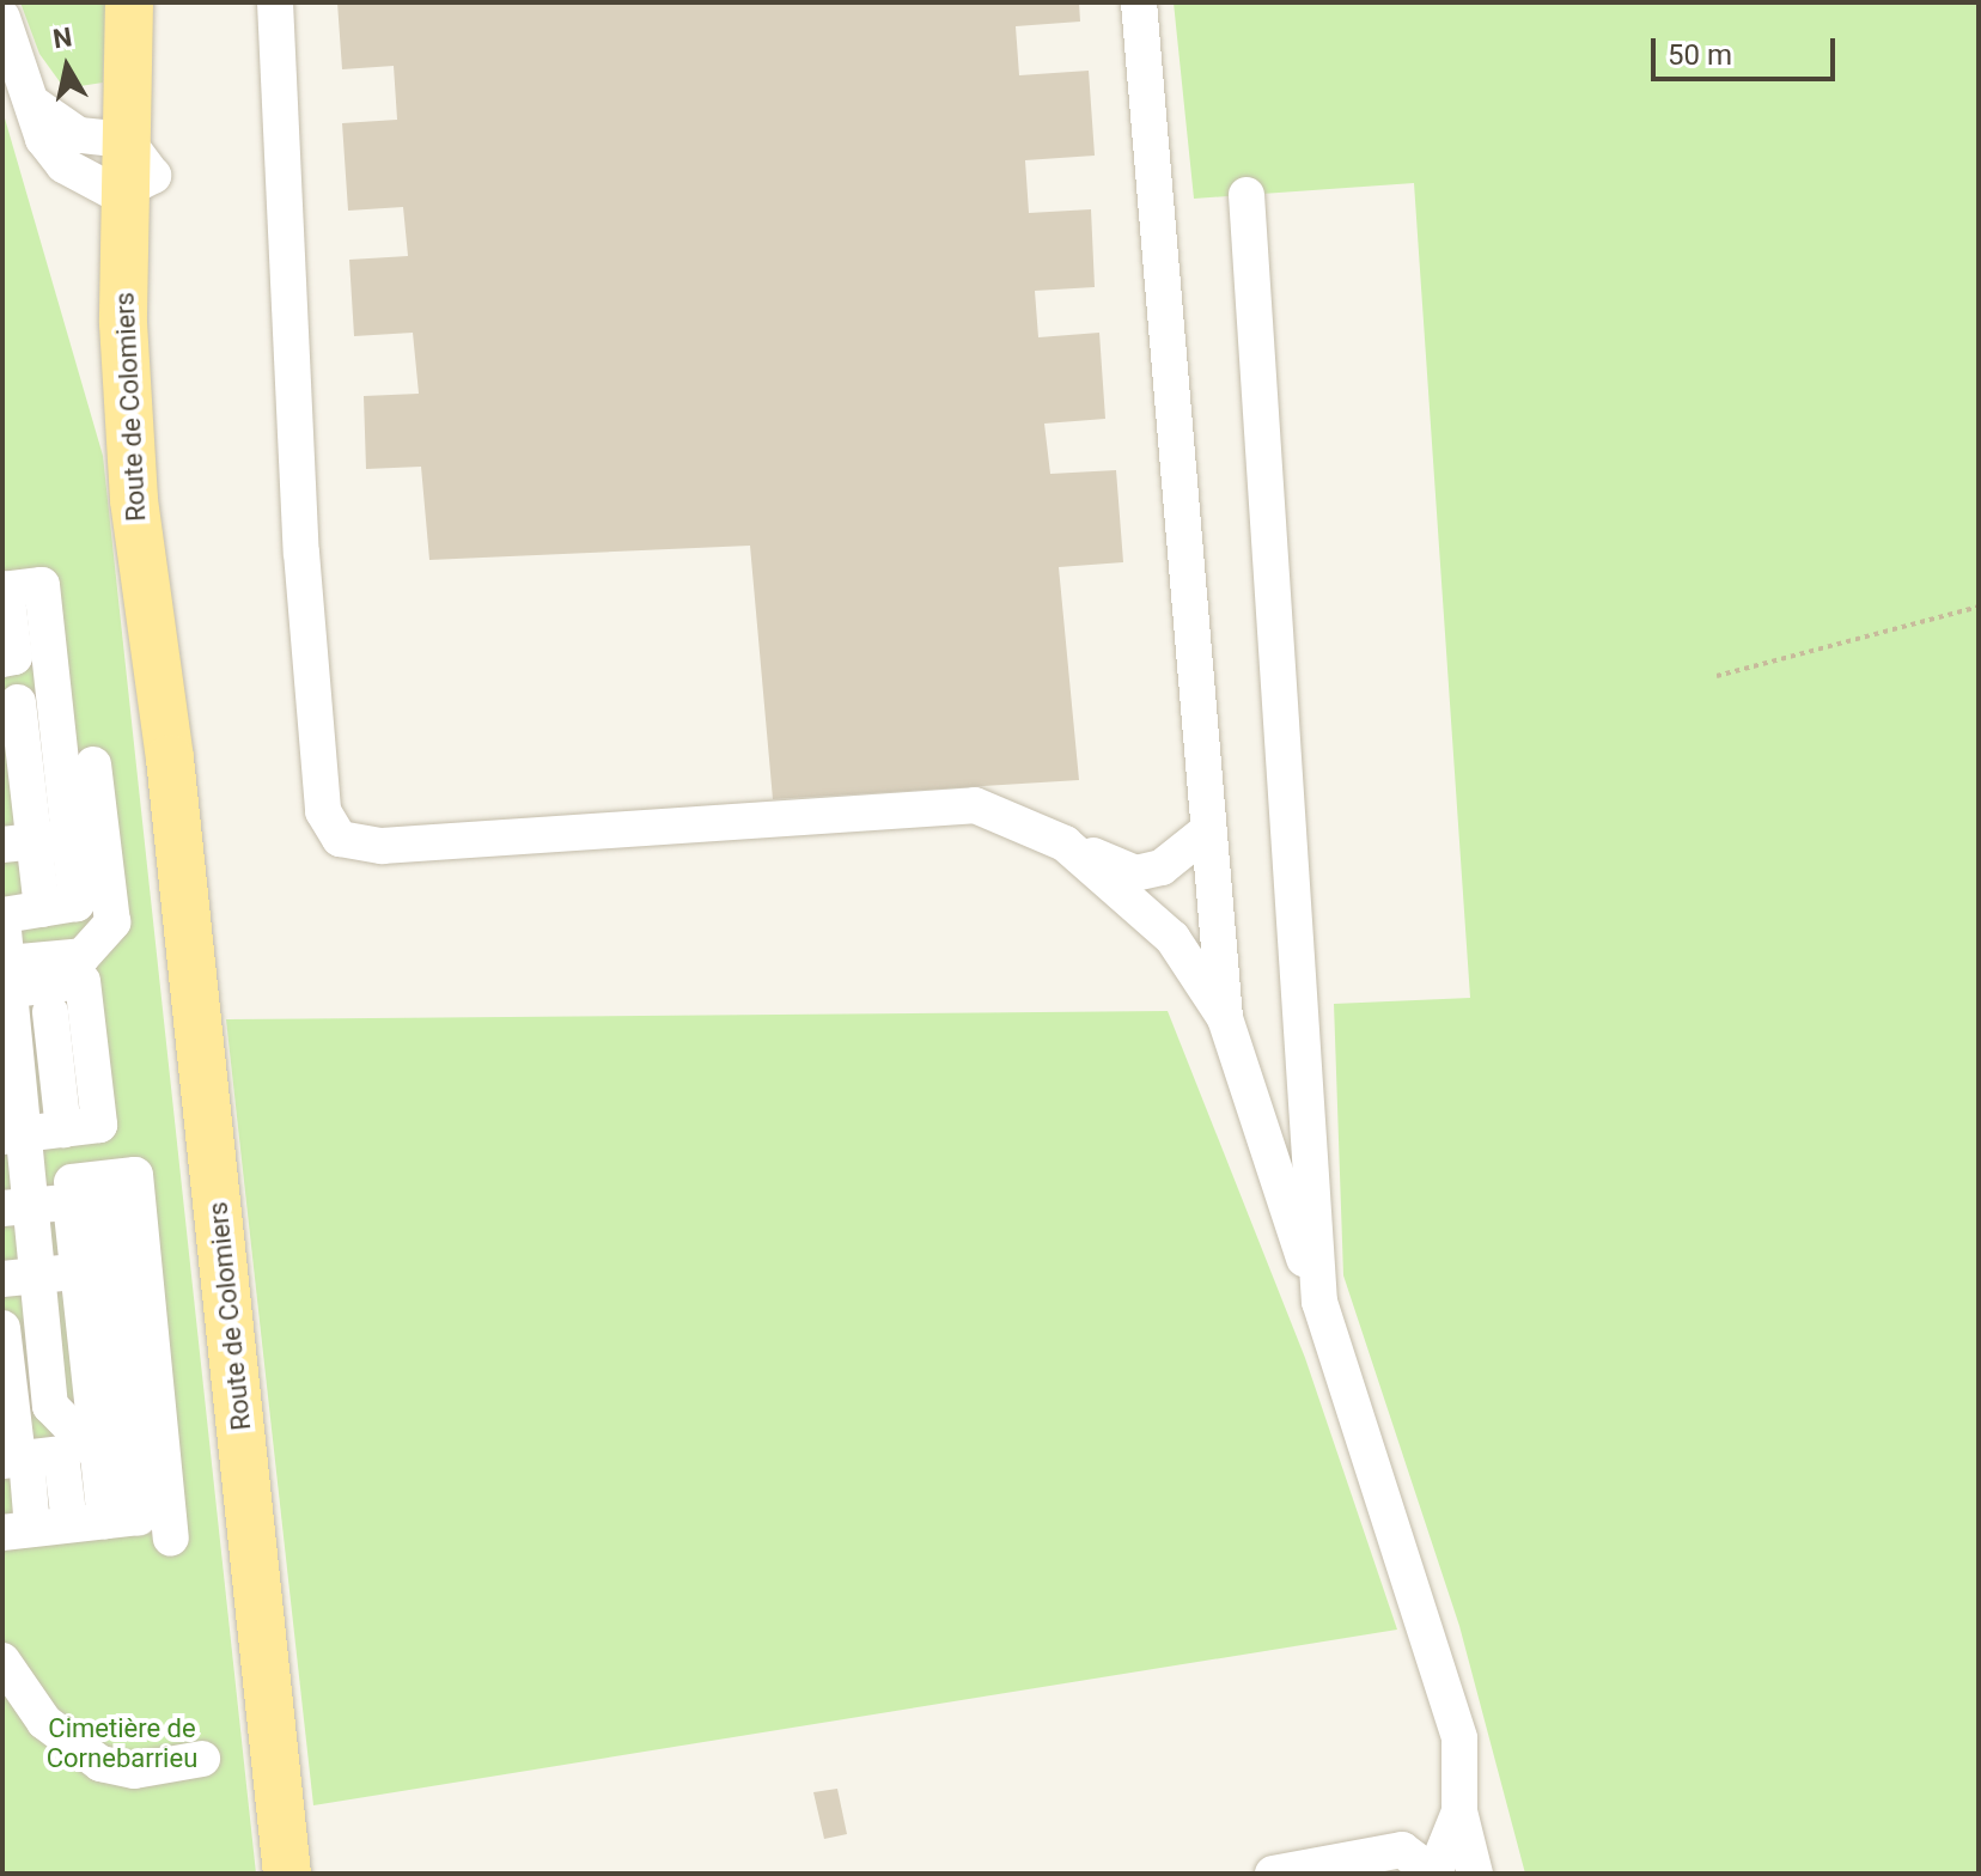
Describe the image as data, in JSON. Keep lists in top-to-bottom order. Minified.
{"streets":{"main road":["Route de Colomiers"]},"parks":["Cimetière de Cornebarrieu"],"scale_bar":"50 m","north":"top"}
